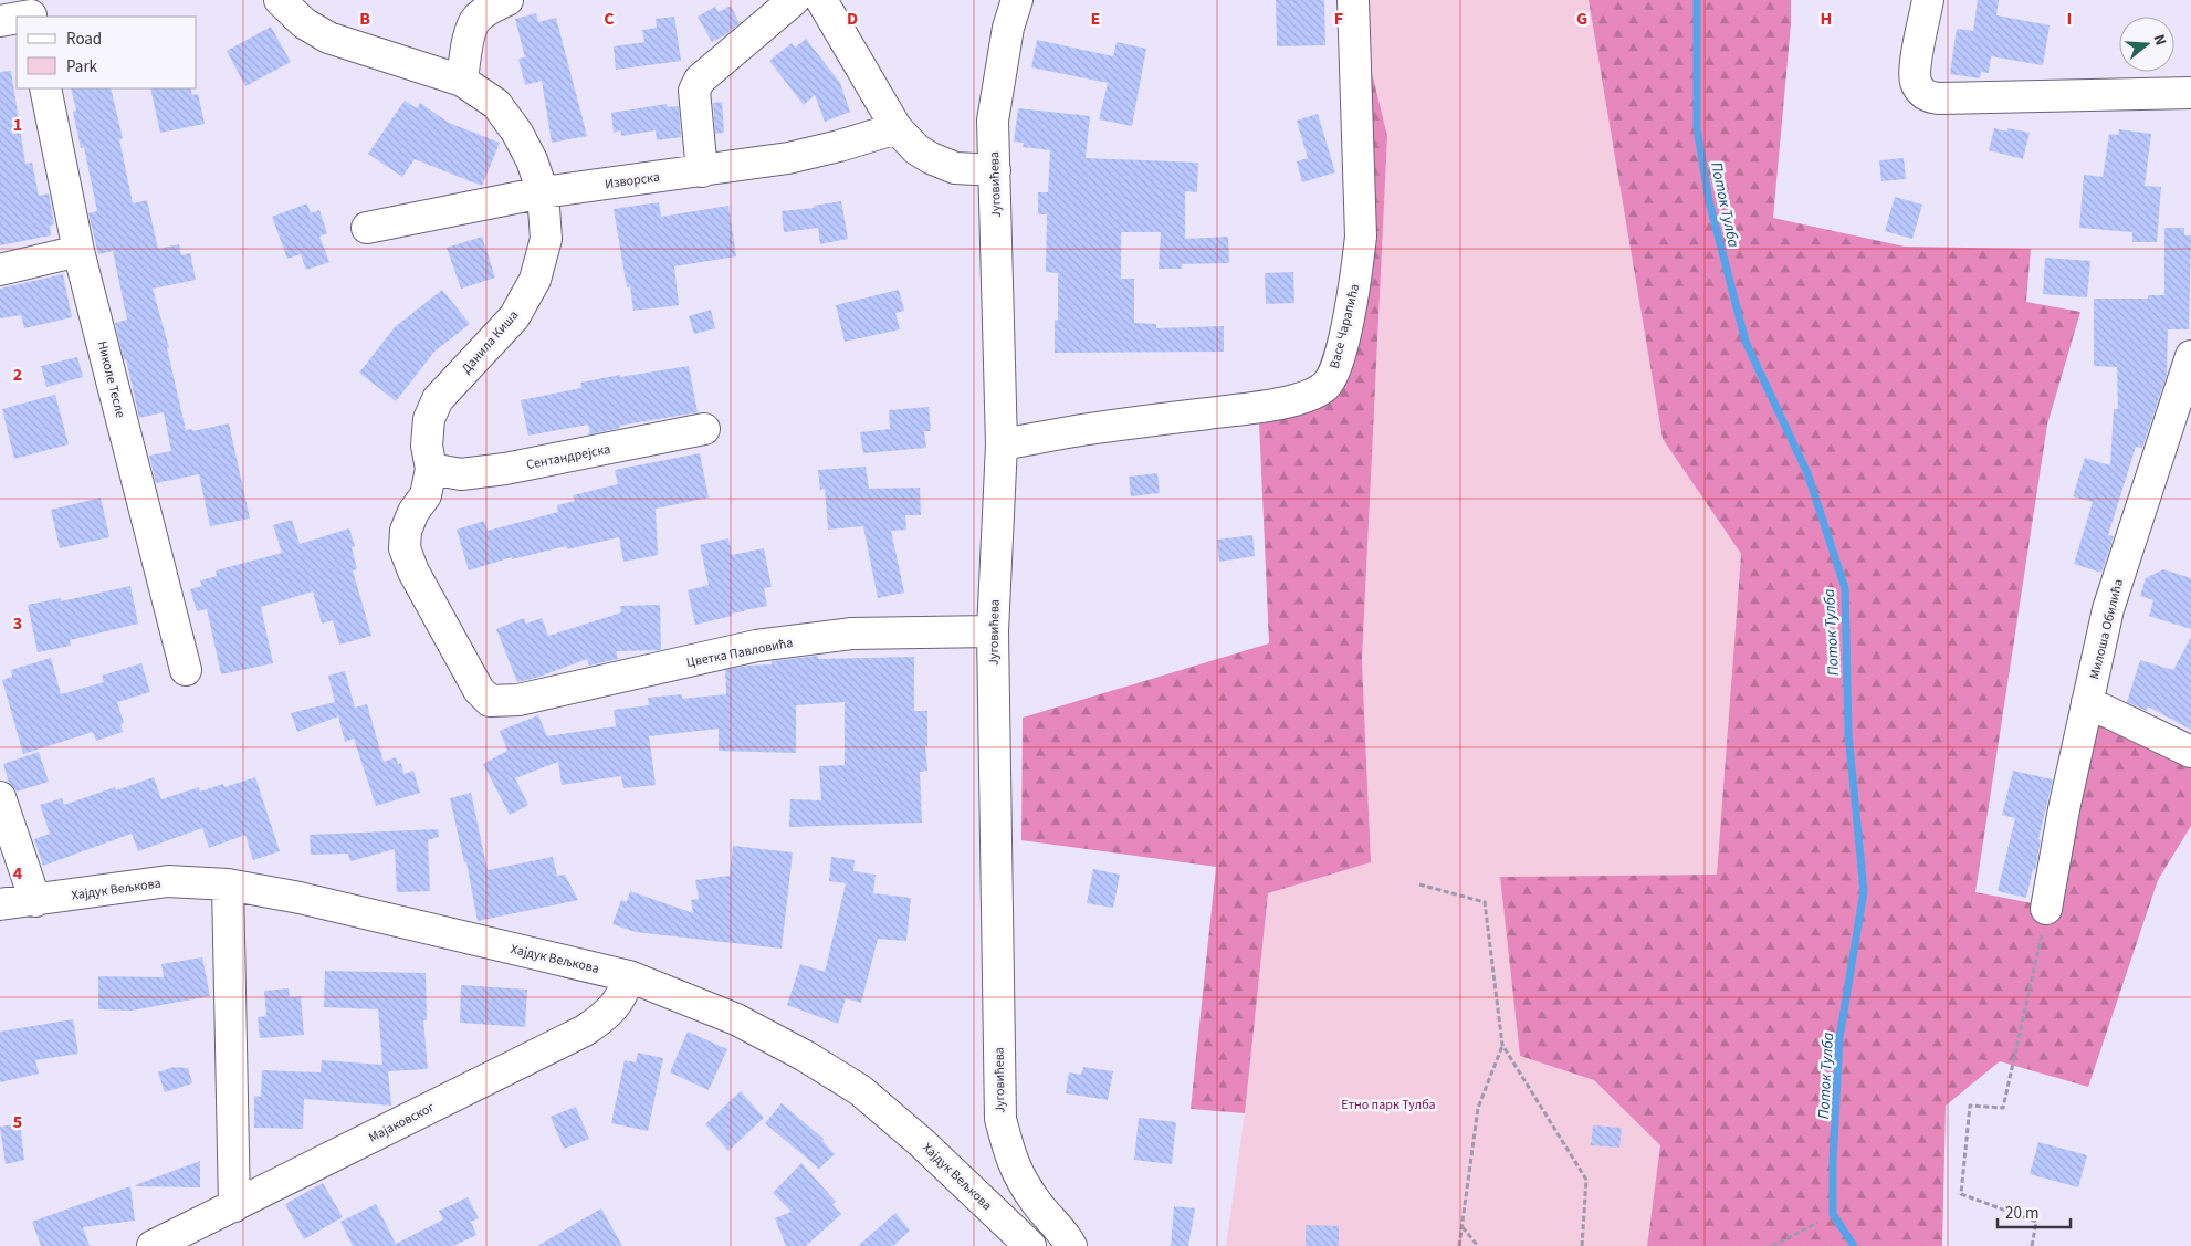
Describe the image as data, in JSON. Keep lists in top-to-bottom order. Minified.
{"streets":{"street":["Изворска","Југовићева","Васе Чарапића","Данила Киша","Николе Тесле","Сентандрејска","Милоша Обилића","Цветка Павловића","Хајдук Вељкова","Мајаковског"]},"crossings":[["Изворска","Данила Киша"],["Југовићева","Васе Чарапића"],["Југовићева","Цветка Павловића"],["Данила Киша","Сентандрејска"],["Данила Киша","Цветка Павловића"],["Хајдук Вељкова","Мајаковског"]],"water":["Поток Тулба"],"parks":["Етно парк Тулба"],"legend":["Road","Park"],"scale_bar":"20 m","north":"right","grid":{"columns":["B","C","D","E","F","G","H","I"],"rows":["1","2","3","4","5"]}}
